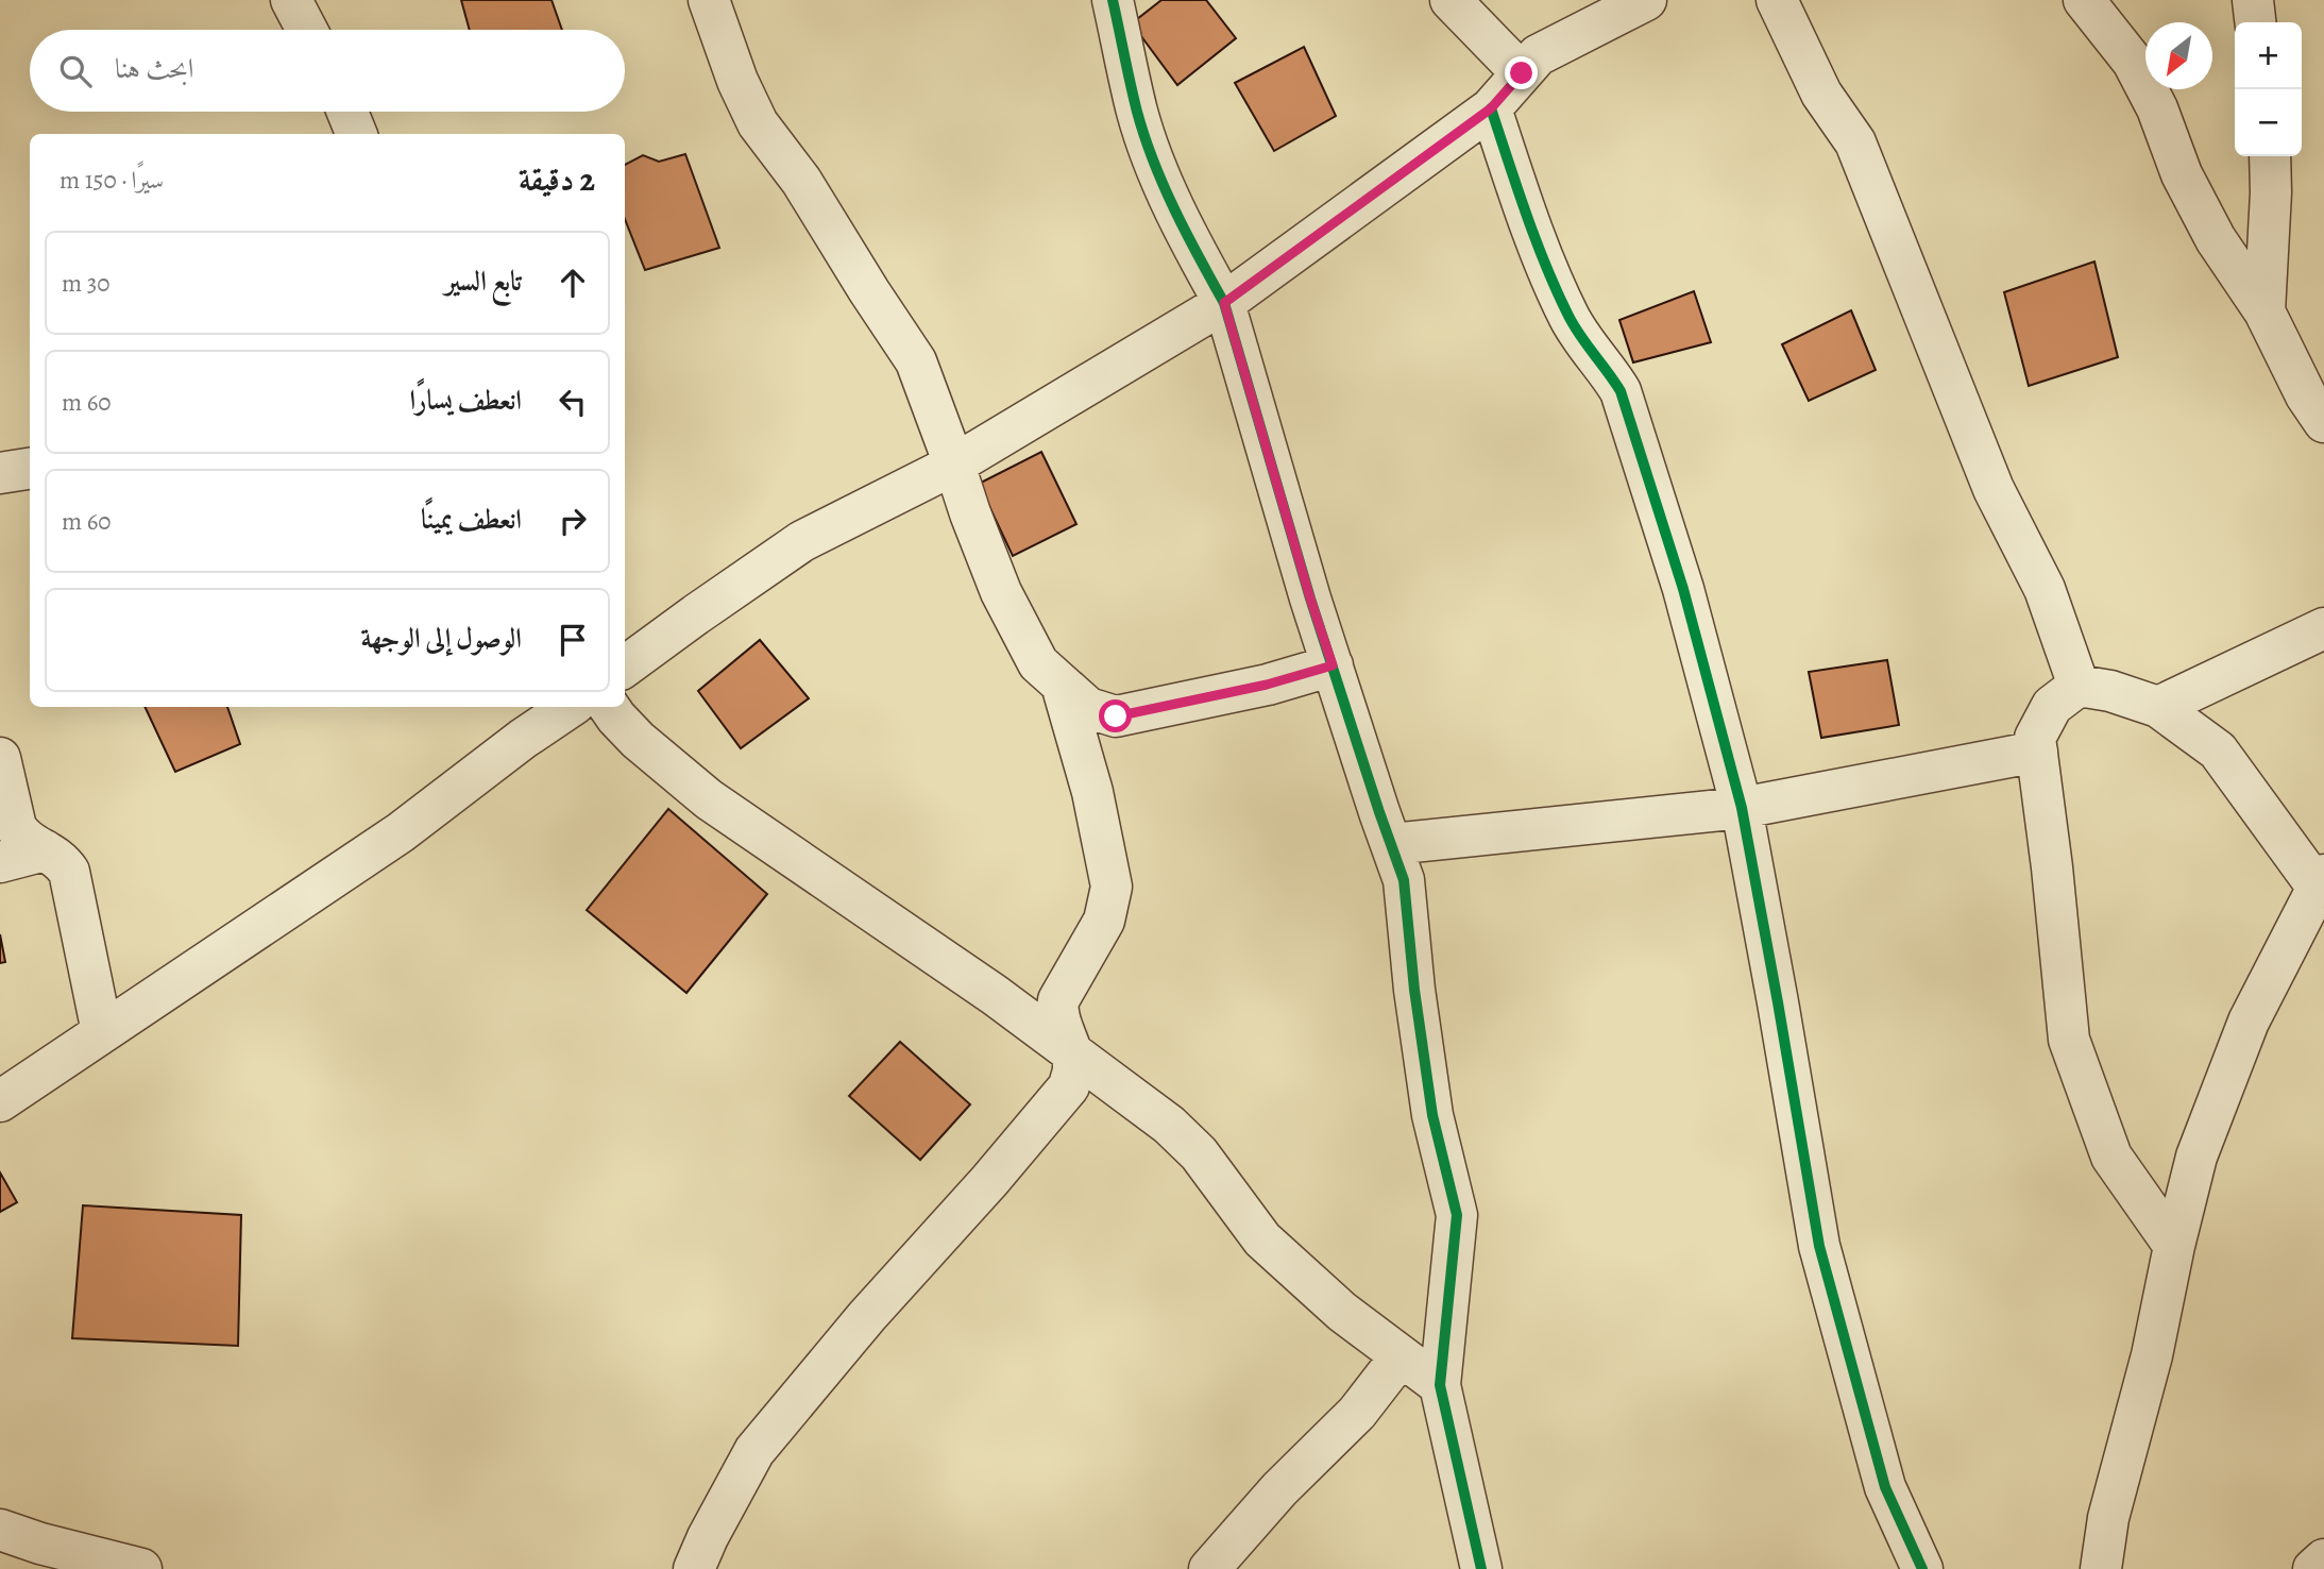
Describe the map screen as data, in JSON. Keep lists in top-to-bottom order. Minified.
{"north":"bottom left","page":{"map_buttons":["+","−"],"search":"ابحث هنا","heading":["2 دقيقة","سيرًا · 150 m"],"list":[["تابع السير","30 m"],["انعطف يسارًا","60 m"],["انعطف يمينًا","60 m"],"الوصول إلى الوجهة"]}}
